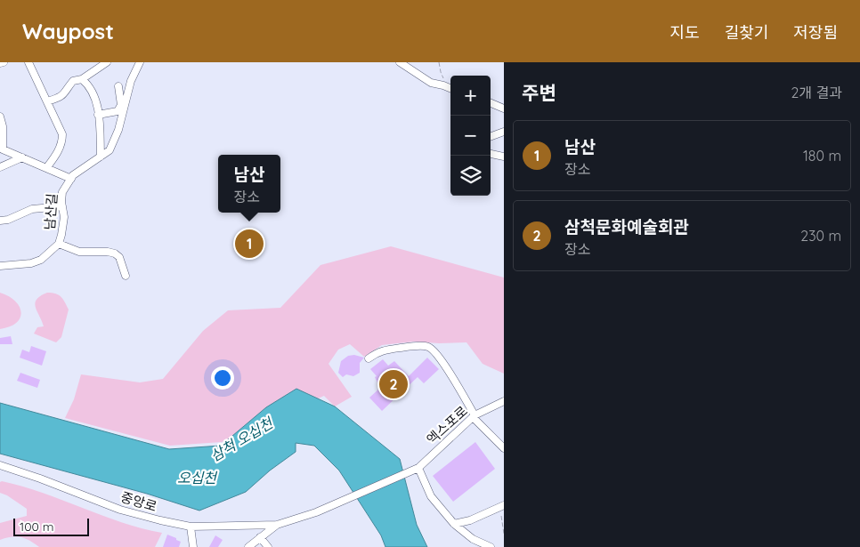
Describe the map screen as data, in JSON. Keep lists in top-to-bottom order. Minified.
{"streets":{"street":["남산길","엑스포로","중앙로"]},"crossings":[["엑스포로","중앙로"]],"water":["삼척 오십천","오십천"],"scale_bar":"100 m","page":{"header":"Waypost","nav":["지도","길찾기","저장됨"],"heading":["주변","2개 결과"],"map_buttons":["+","−"],"list":[{"mark":"1","name":"남산","note":"장소","value":"180 m"},{"mark":"2","name":"삼척문화예술회관","note":"장소","value":"230 m"}],"popup":["남산","장소"],"pins":["1","2"],"scale":"100 m"}}
